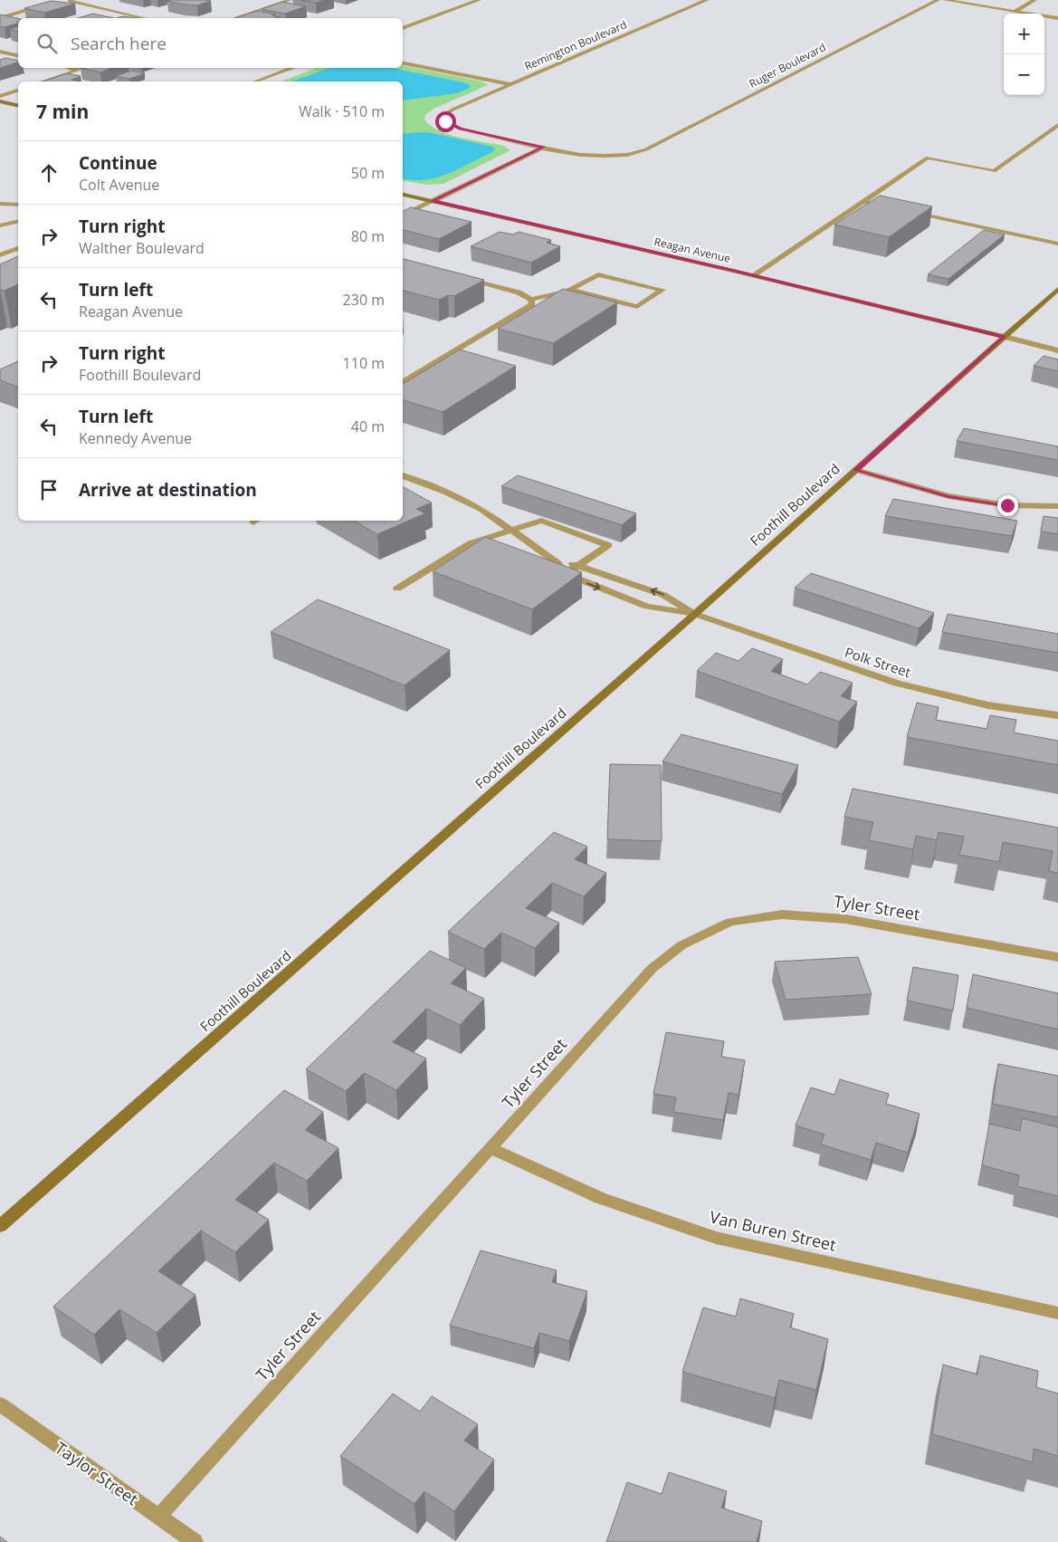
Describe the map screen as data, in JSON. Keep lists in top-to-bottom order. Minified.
{"streets":{"main road":["Reagan Avenue","Foothill Boulevard"],"street":["Remington Boulevard","Ruger Boulevard","Polk Street","Tyler Street","Van Buren Street","Taylor Street"]},"crossings":[["Remington Boulevard","Ruger Boulevard"],["Reagan Avenue","Foothill Boulevard"],["Foothill Boulevard","Polk Street"],["Tyler Street","Van Buren Street"],["Tyler Street","Taylor Street"]],"page":{"map_buttons":["+","−"],"search":"Search here","heading":["7 min","Walk · 510 m"],"list":[["Continue","Colt Avenue","50 m"],["Turn right","Walther Boulevard","80 m"],["Turn left","Reagan Avenue","230 m"],["Turn right","Foothill Boulevard","110 m"],["Turn left","Kennedy Avenue","40 m"],"Arrive at destination"]}}
